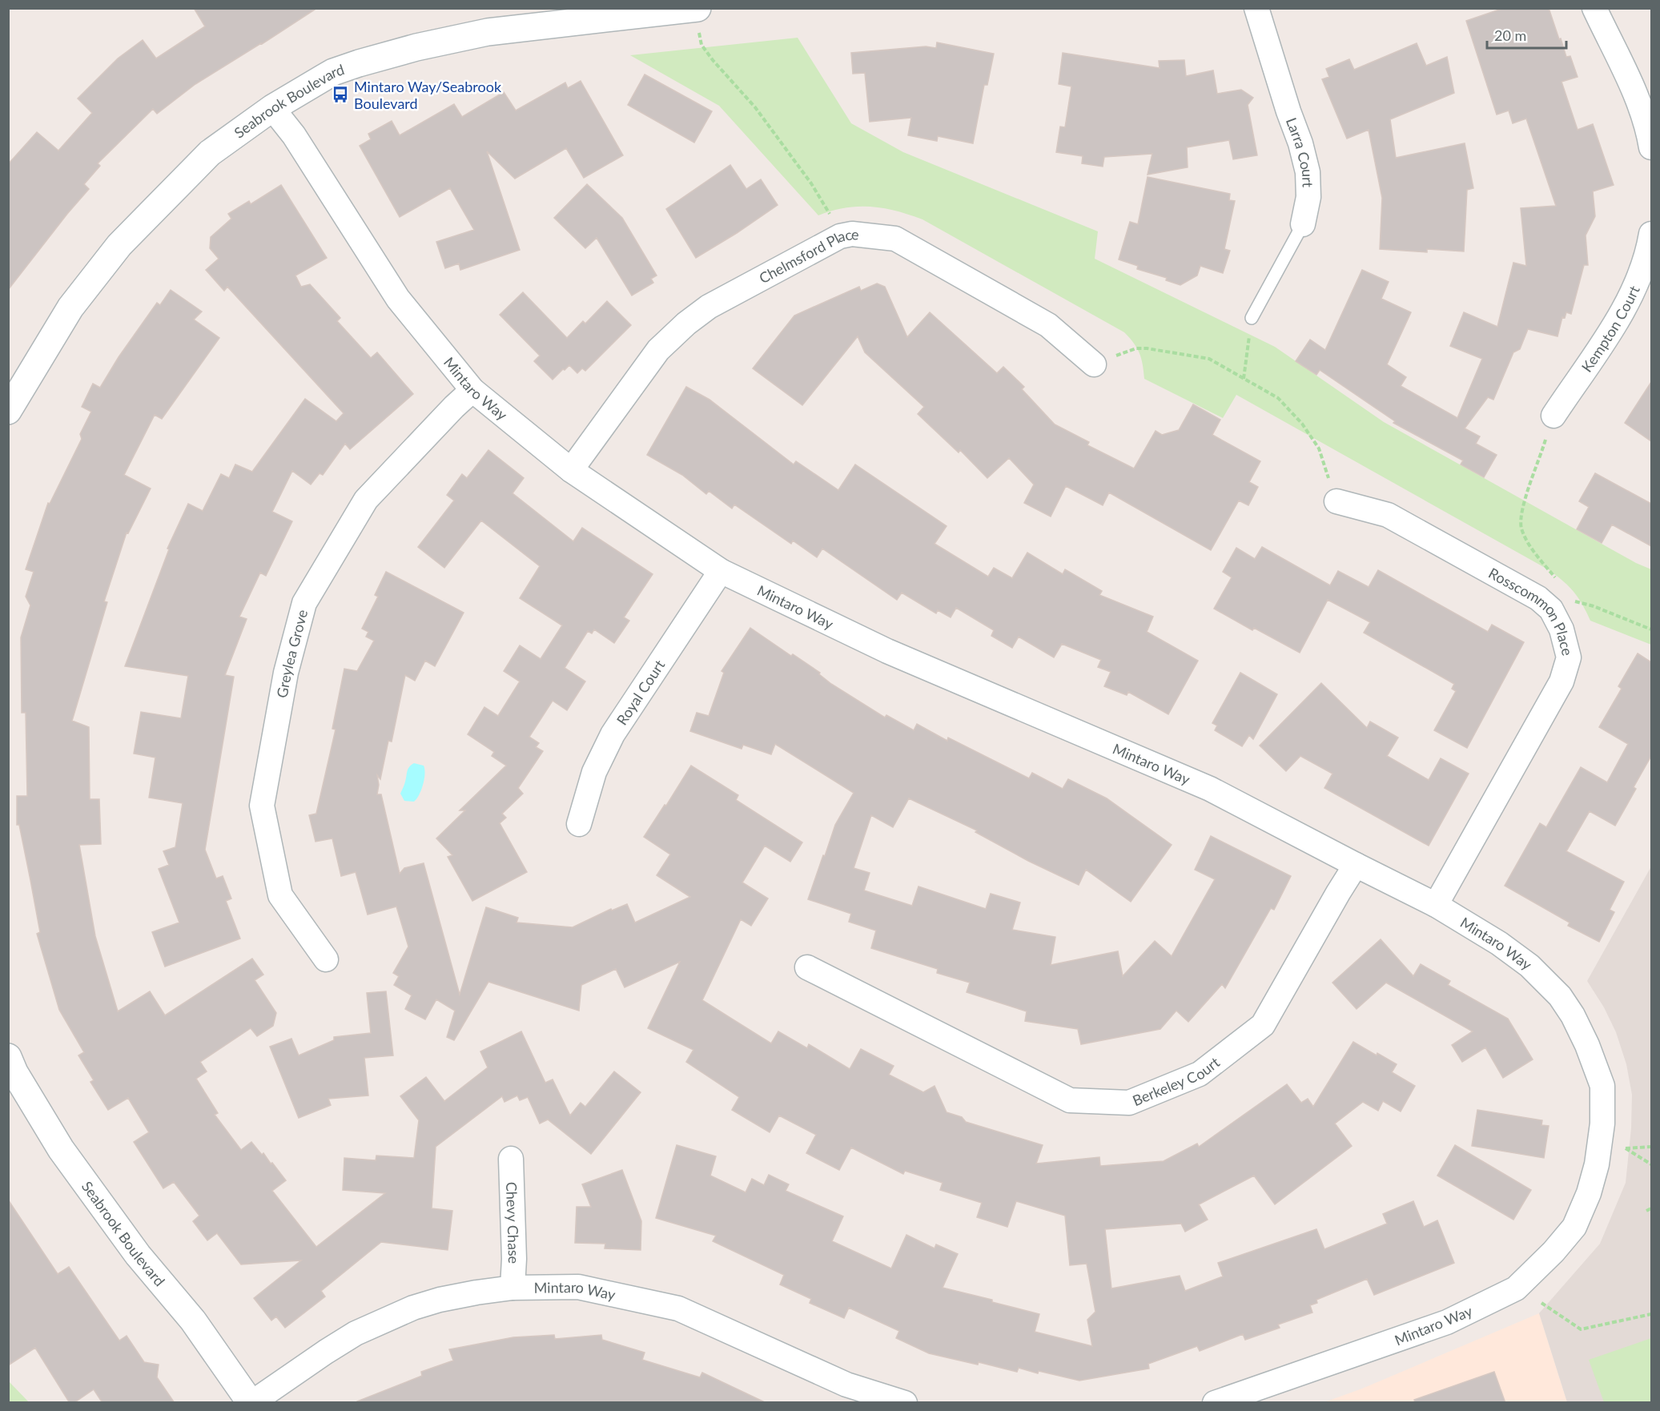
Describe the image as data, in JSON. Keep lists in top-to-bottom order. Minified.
{"streets":{"street":["Seabrook Boulevard","Larra Court","Chelmsford Place","Kempton Court","Mintaro Way","Rosscommon Place","Greylea Grove","Royal Court","Berkeley Court","Chevy Chase"]},"crossings":[["Seabrook Boulevard","Mintaro Way"],["Chelmsford Place","Mintaro Way"],["Mintaro Way","Rosscommon Place"],["Mintaro Way","Greylea Grove"],["Mintaro Way","Royal Court"],["Mintaro Way","Berkeley Court"],["Mintaro Way","Chevy Chase"]],"places":{"bus stop":["Mintaro Way/Seabrook Boulevard"]},"scale_bar":"20 m"}
